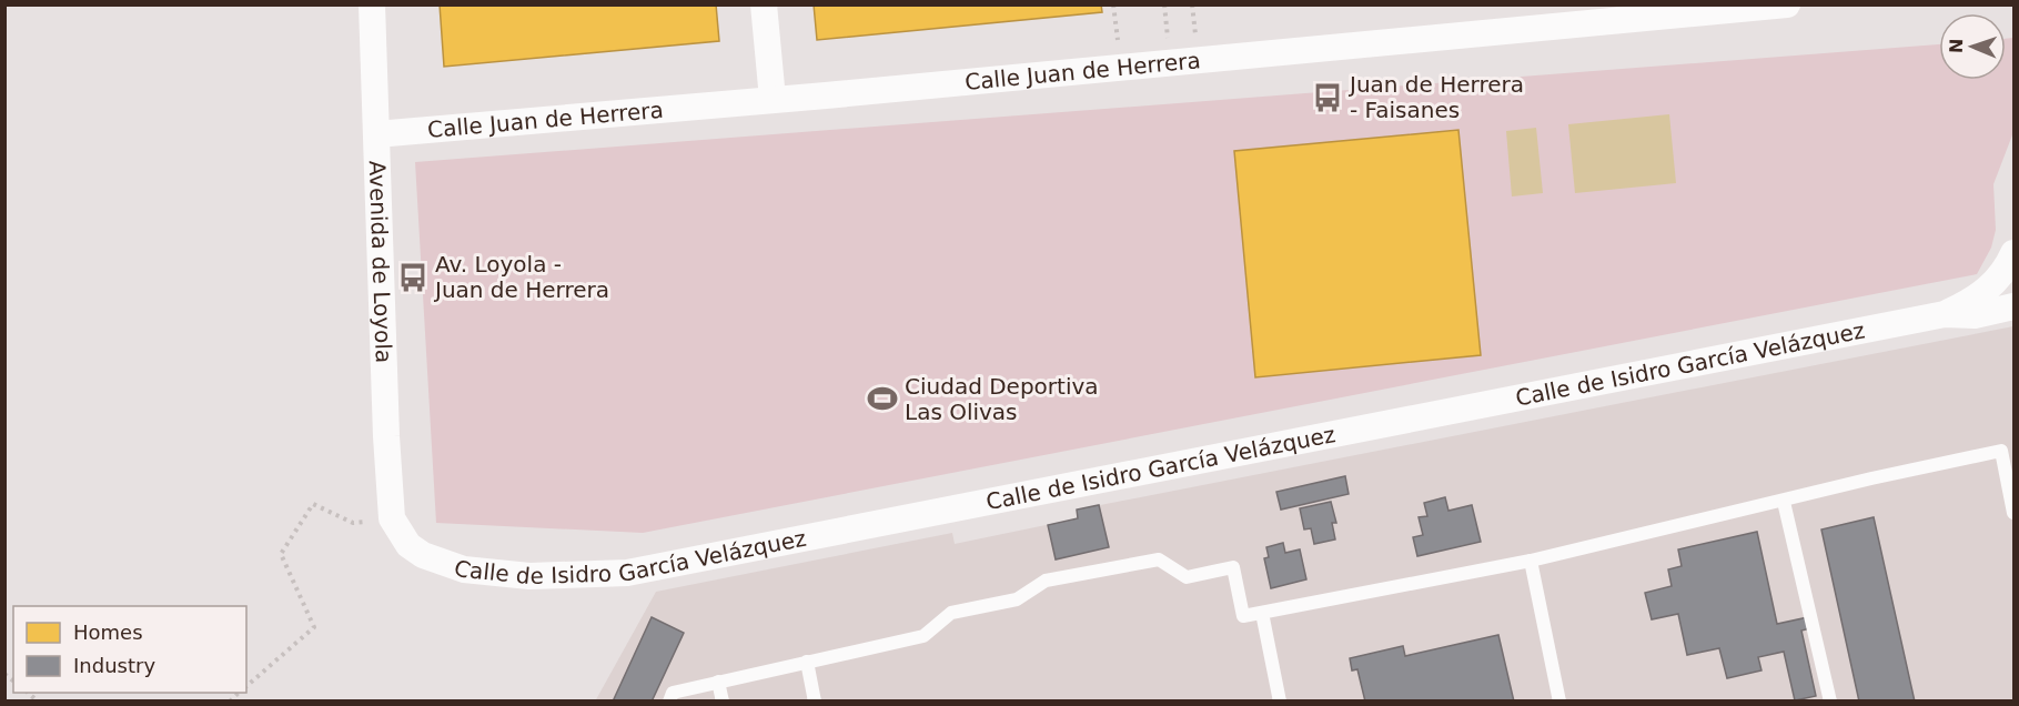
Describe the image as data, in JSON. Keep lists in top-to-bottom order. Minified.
{"streets":{"street":["Calle Juan de Herrera","Avenida de Loyola","Calle de Isidro García Velázquez"]},"crossings":[["Calle Juan de Herrera","Avenida de Loyola"],["Avenida de Loyola","Calle de Isidro García Velázquez"]],"places":{"bus stop":["Juan de Herrera - Faisanes","Av. Loyola - Juan de Herrera"],"sports":["Ciudad Deportiva Las Olivas"]},"legend":["Homes","Industry"],"north":"left"}
